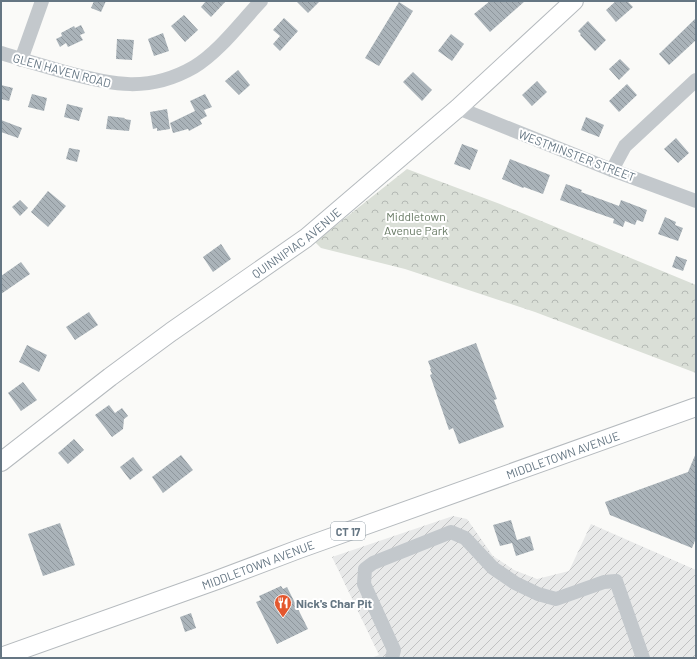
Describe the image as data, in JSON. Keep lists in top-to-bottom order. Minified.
{"streets":{"main road":["QUINNIPIAC AVENUE","MIDDLETOWN AVENUE","CT 17"],"street":["GLEN HAVEN ROAD","WESTMINSTER STREET"]},"crossings":[["WESTMINSTER STREET","QUINNIPIAC AVENUE"]],"parks":["Middletown Avenue Park"],"places":{"restaurant":["Nick's Char Pit"]}}
